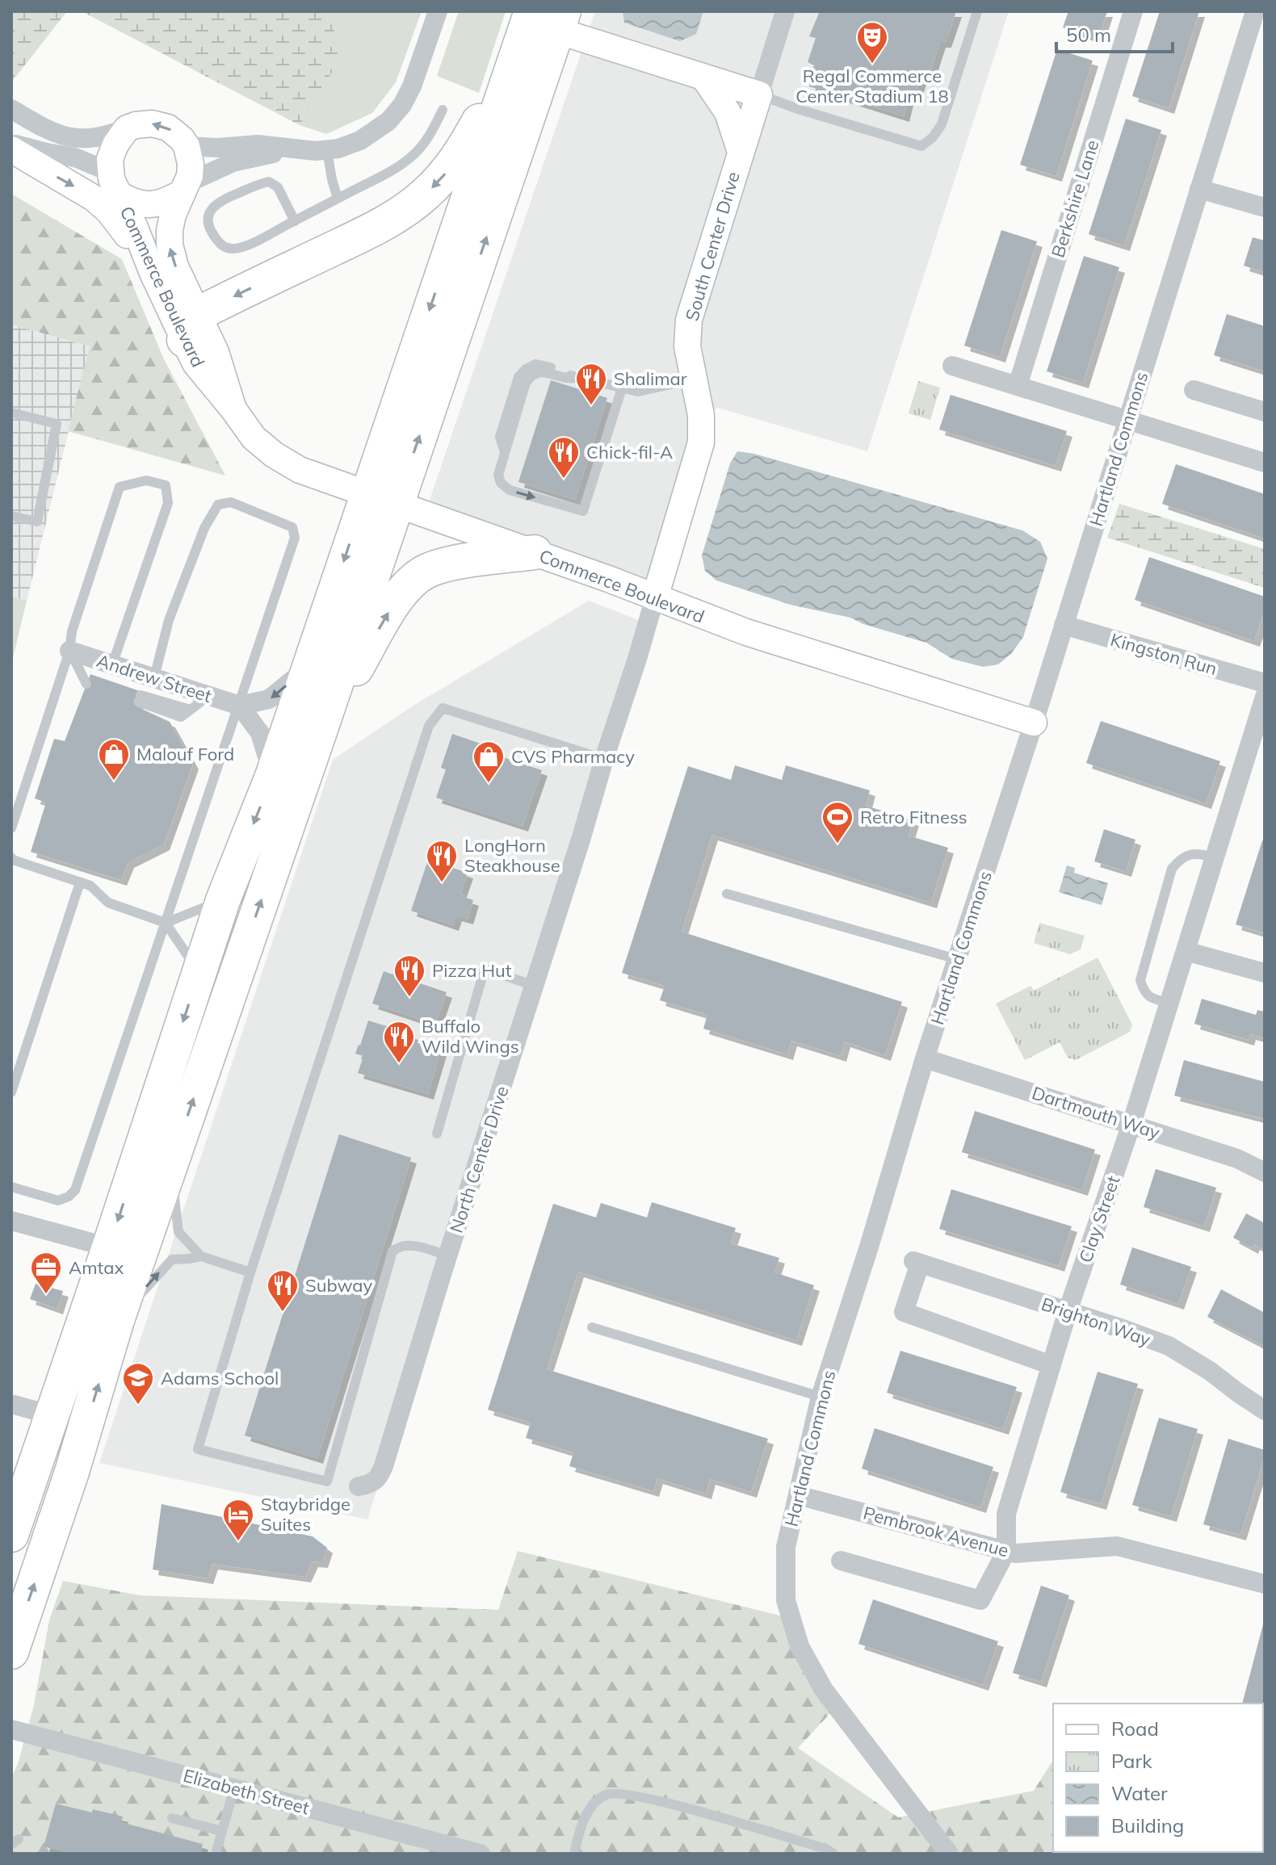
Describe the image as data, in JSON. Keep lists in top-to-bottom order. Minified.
{"streets":{"street":["Berkshire Lane","South Center Drive","Commerce Boulevard","Hartland Commons","Kingston Run","Andrew Street","Dartmouth Way","North Center Drive","Clay Street","Brighton Way","Pembrook Avenue","Elizabeth Street"]},"crossings":[["South Center Drive","Commerce Boulevard"],["South Center Drive","North Center Drive"],["Commerce Boulevard","Hartland Commons"],["Commerce Boulevard","North Center Drive"],["Hartland Commons","Kingston Run"],["Hartland Commons","Dartmouth Way"],["Hartland Commons","Pembrook Avenue"],["Dartmouth Way","Clay Street"],["Clay Street","Brighton Way"],["Clay Street","Pembrook Avenue"]],"places":{"theatre":["Regal Commerce Center Stadium 18"],"restaurant":["Shalimar","Chick-fil-A","LongHorn Steakhouse","Pizza Hut","Buffalo Wild Wings","Subway"],"shop":["Malouf Ford","CVS Pharmacy"],"sports":["Retro Fitness"],"office":["Amtax"],"school or university":["Adams School"],"hotel":["Staybridge Suites"]},"legend":["Road","Park","Water","Building"],"scale_bar":"50 m"}
